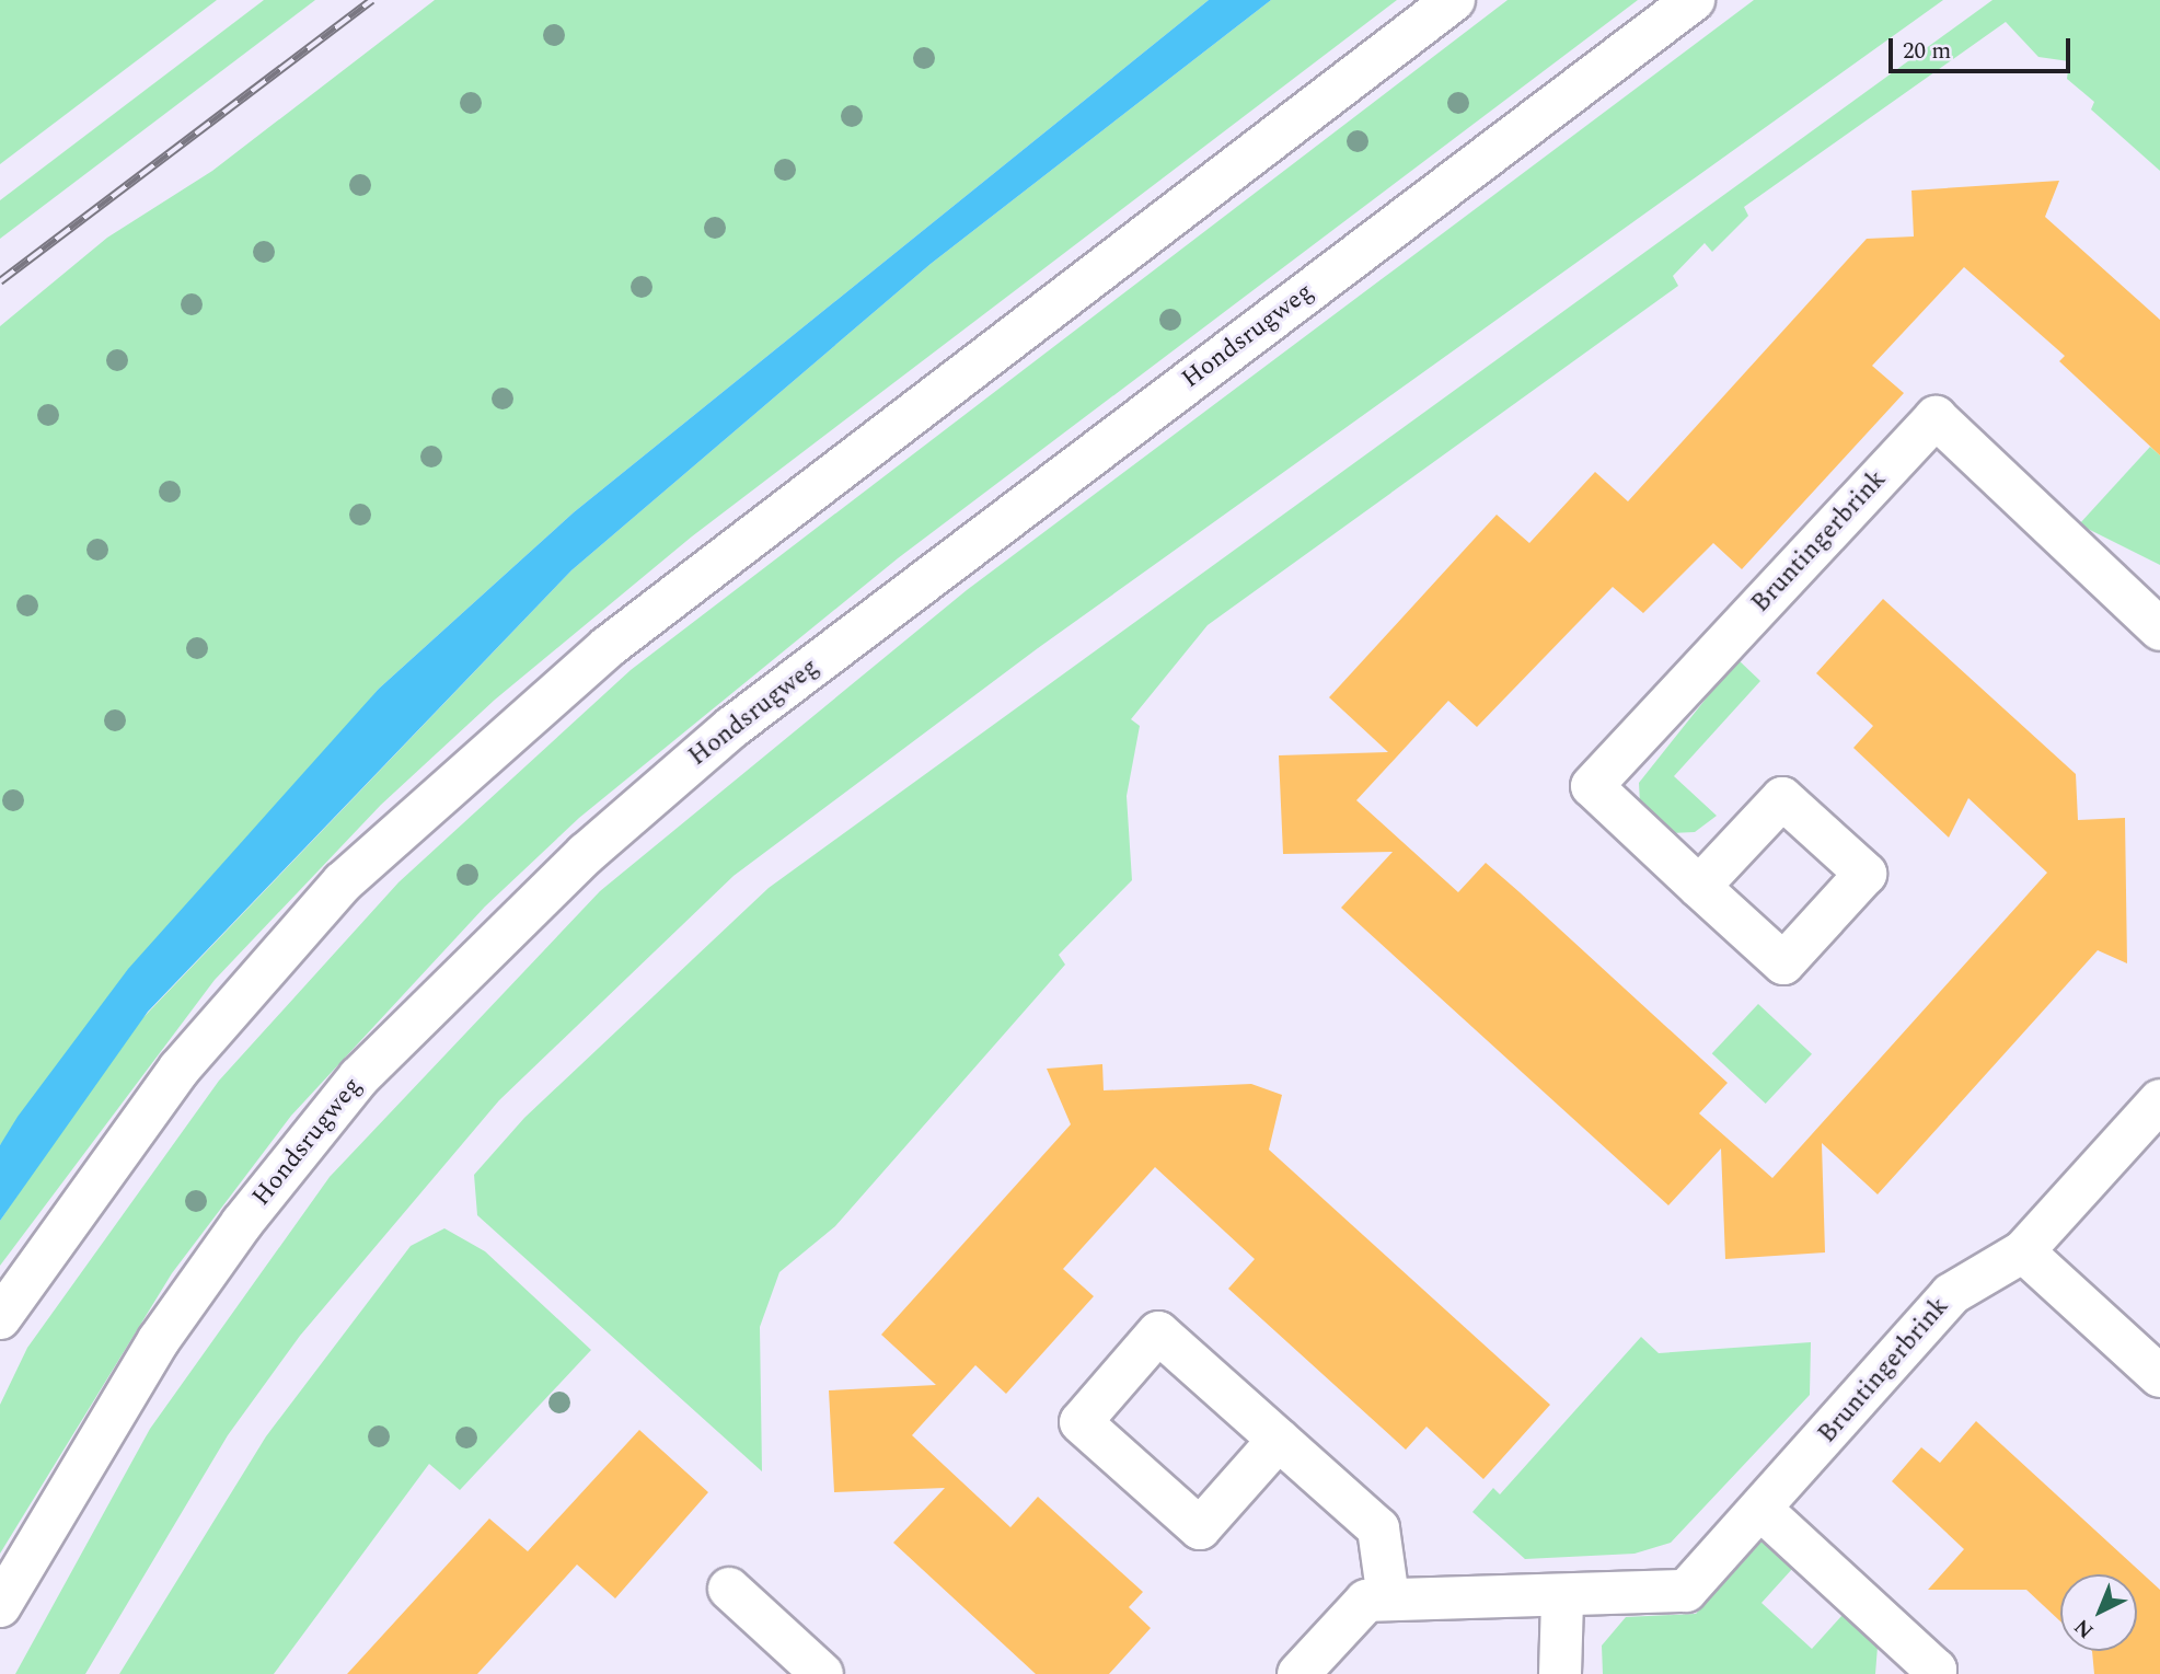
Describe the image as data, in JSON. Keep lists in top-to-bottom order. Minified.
{"streets":{"main road":["Hondsrugweg","Bruntingerbrink"]},"scale_bar":"20 m","north":"bottom left"}
